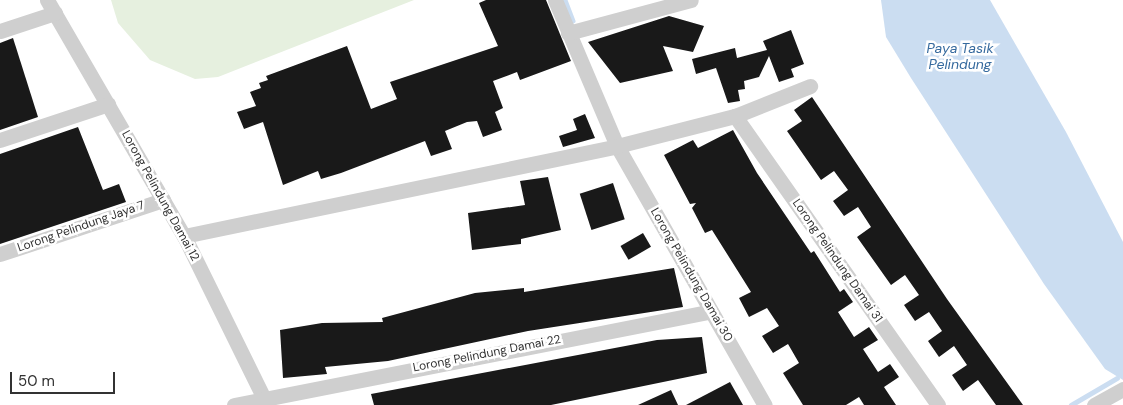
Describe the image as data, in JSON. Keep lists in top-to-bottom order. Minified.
{"streets":{"street":["Lorong Pelindung Damai 12","Lorong Pelindung Jaya 7","Lorong Pelindung Damai 31","Lorong Pelindung Damai 30","Lorong Pelindung Damai 22"]},"crossings":[["Lorong Pelindung Damai 12","Lorong Pelindung Jaya 7"],["Lorong Pelindung Damai 12","Lorong Pelindung Damai 22"],["Lorong Pelindung Damai 30","Lorong Pelindung Damai 22"]],"water":["Paya Tasik Pelindung"],"scale_bar":"50 m"}
